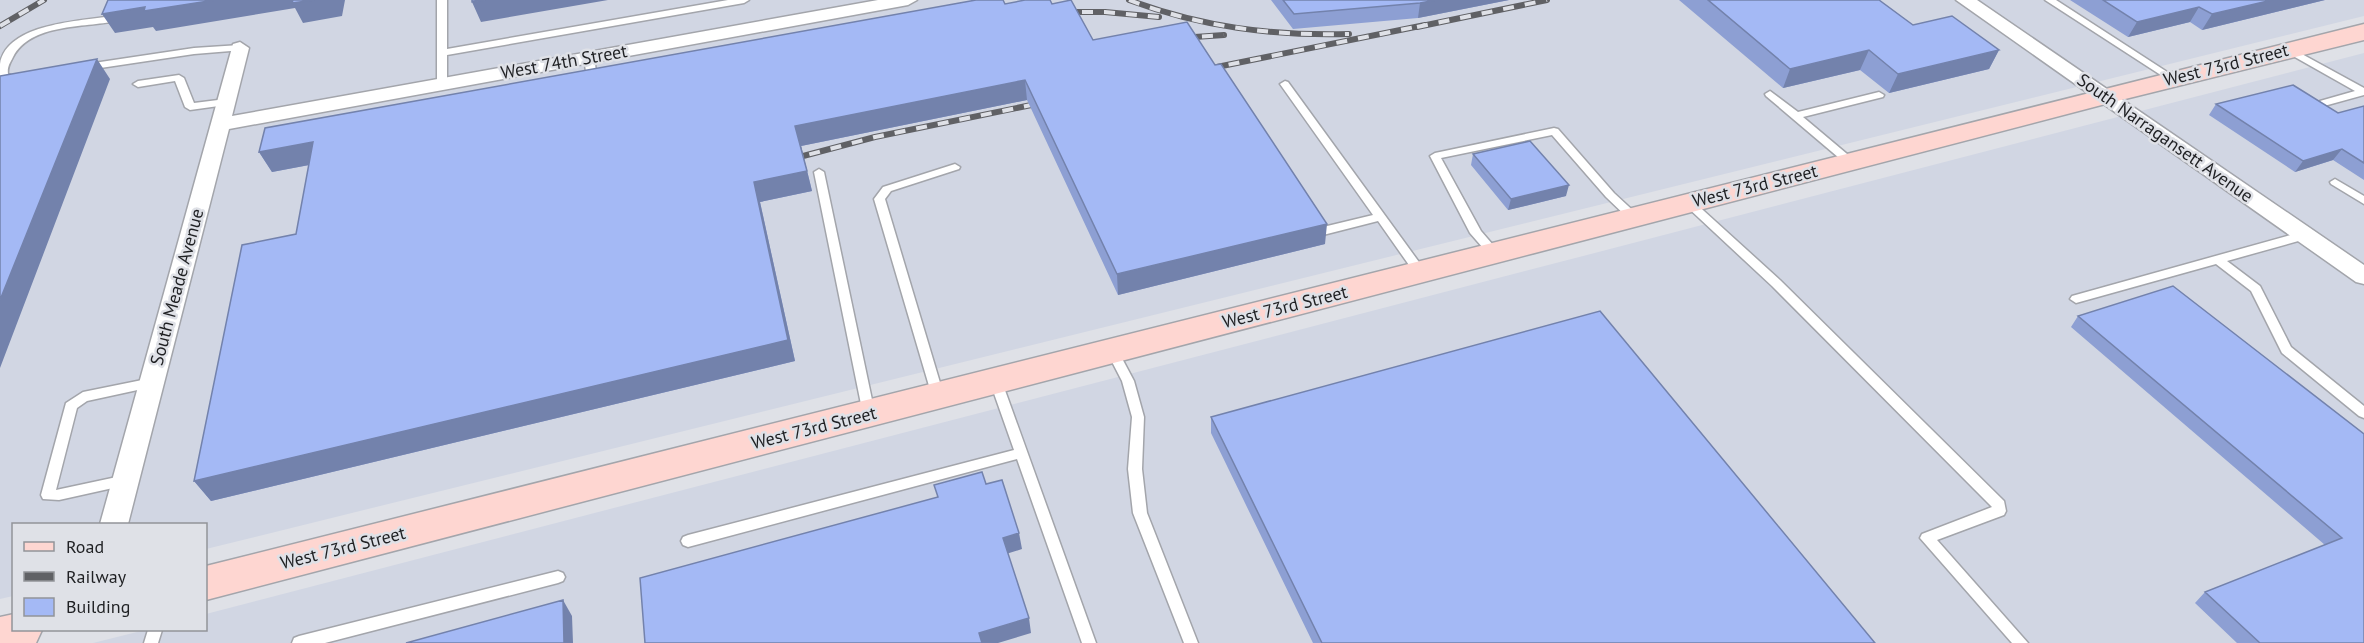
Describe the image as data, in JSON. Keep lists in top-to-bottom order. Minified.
{"streets":{"street":["West 74th Street","West 73rd Street","South Narragansett Avenue","South Meade Avenue"]},"crossings":[["West 74th Street","South Meade Avenue"],["West 73rd Street","South Narragansett Avenue"]],"legend":["Road","Railway","Building"]}
